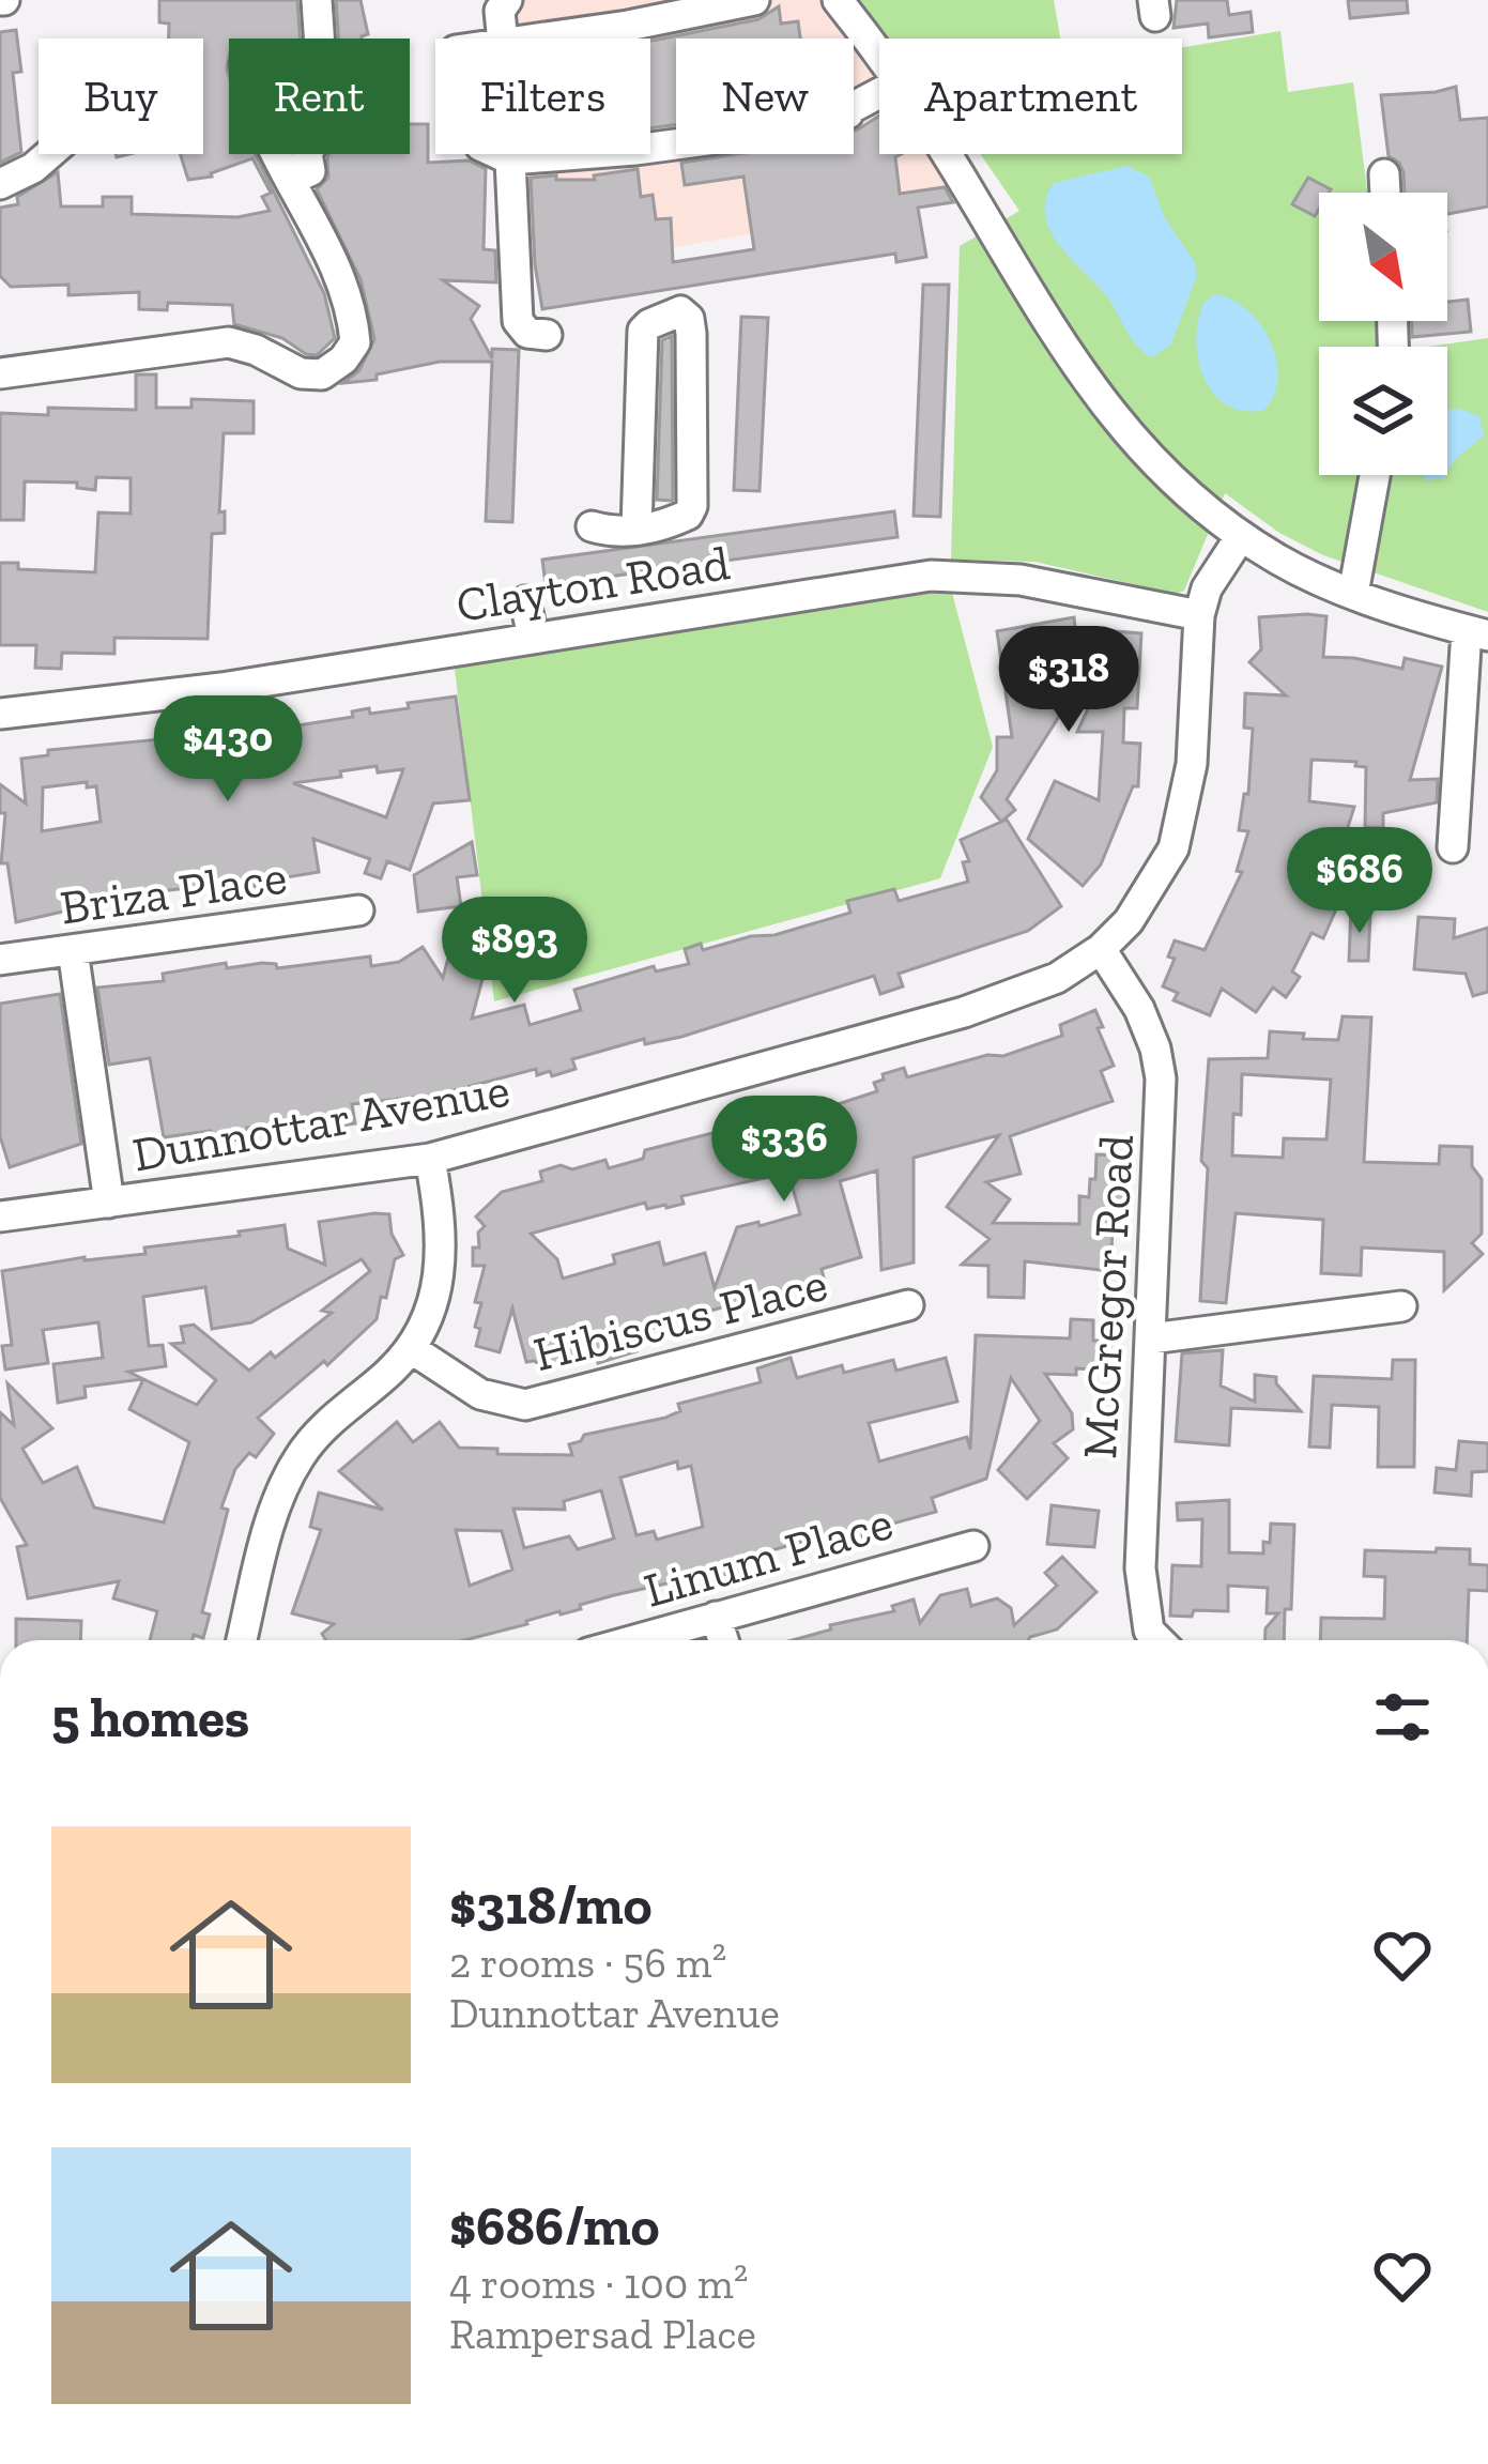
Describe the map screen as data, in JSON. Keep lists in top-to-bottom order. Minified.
{"streets":{"street":["Clayton Road","Briza Place","Dunnottar Avenue","McGregor Road","Hibiscus Place","Linum Place"]},"crossings":[["Clayton Road","Dunnottar Avenue"],["Dunnottar Avenue","McGregor Road"]],"north":"bottom right","page":{"chip":["Buy","Rent","Filters","New","Apartment"],"price":["$318","$430","$686","$893","$336"],"heading":"5 homes","list":[{"name":"$318/mo","note":"2 rooms · 56 m² · Dunnottar Avenue"},{"name":"$686/mo","note":"4 rooms · 100 m² · Rampersad Place"}]}}
